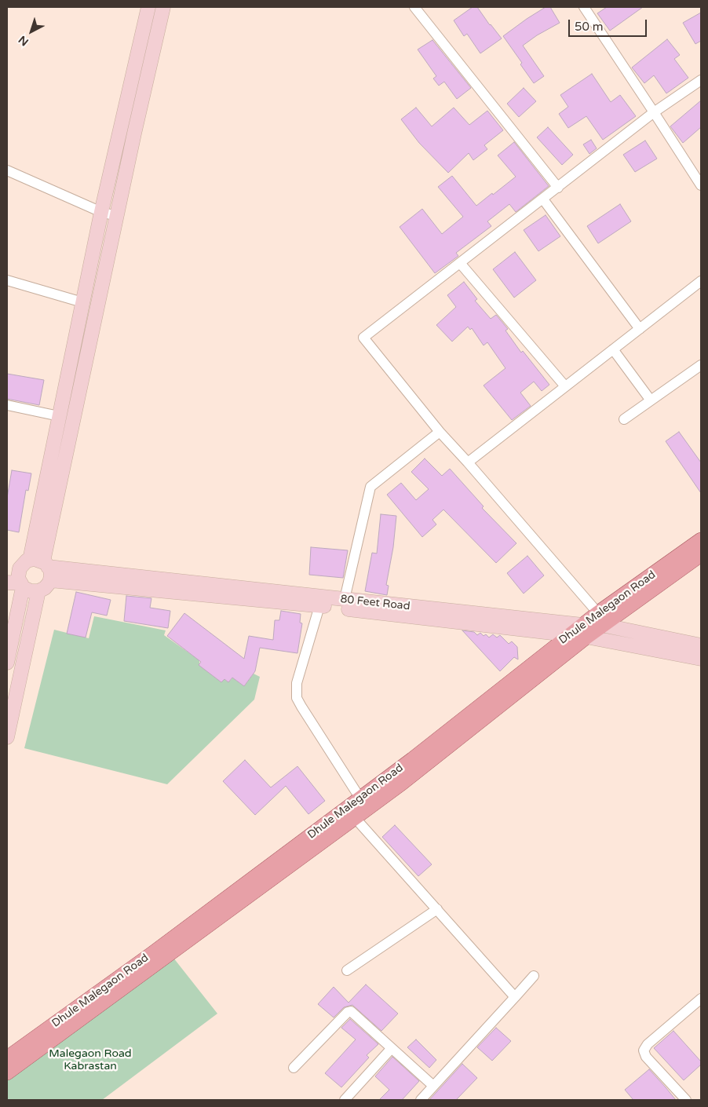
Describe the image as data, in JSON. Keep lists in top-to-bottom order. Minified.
{"streets":{"main road":["80 Feet Road","Dhule Malegaon Road"]},"crossings":[["80 Feet Road","Dhule Malegaon Road"]],"parks":["Malegaon Road Kabrastan"],"scale_bar":"50 m","north":"bottom left"}
